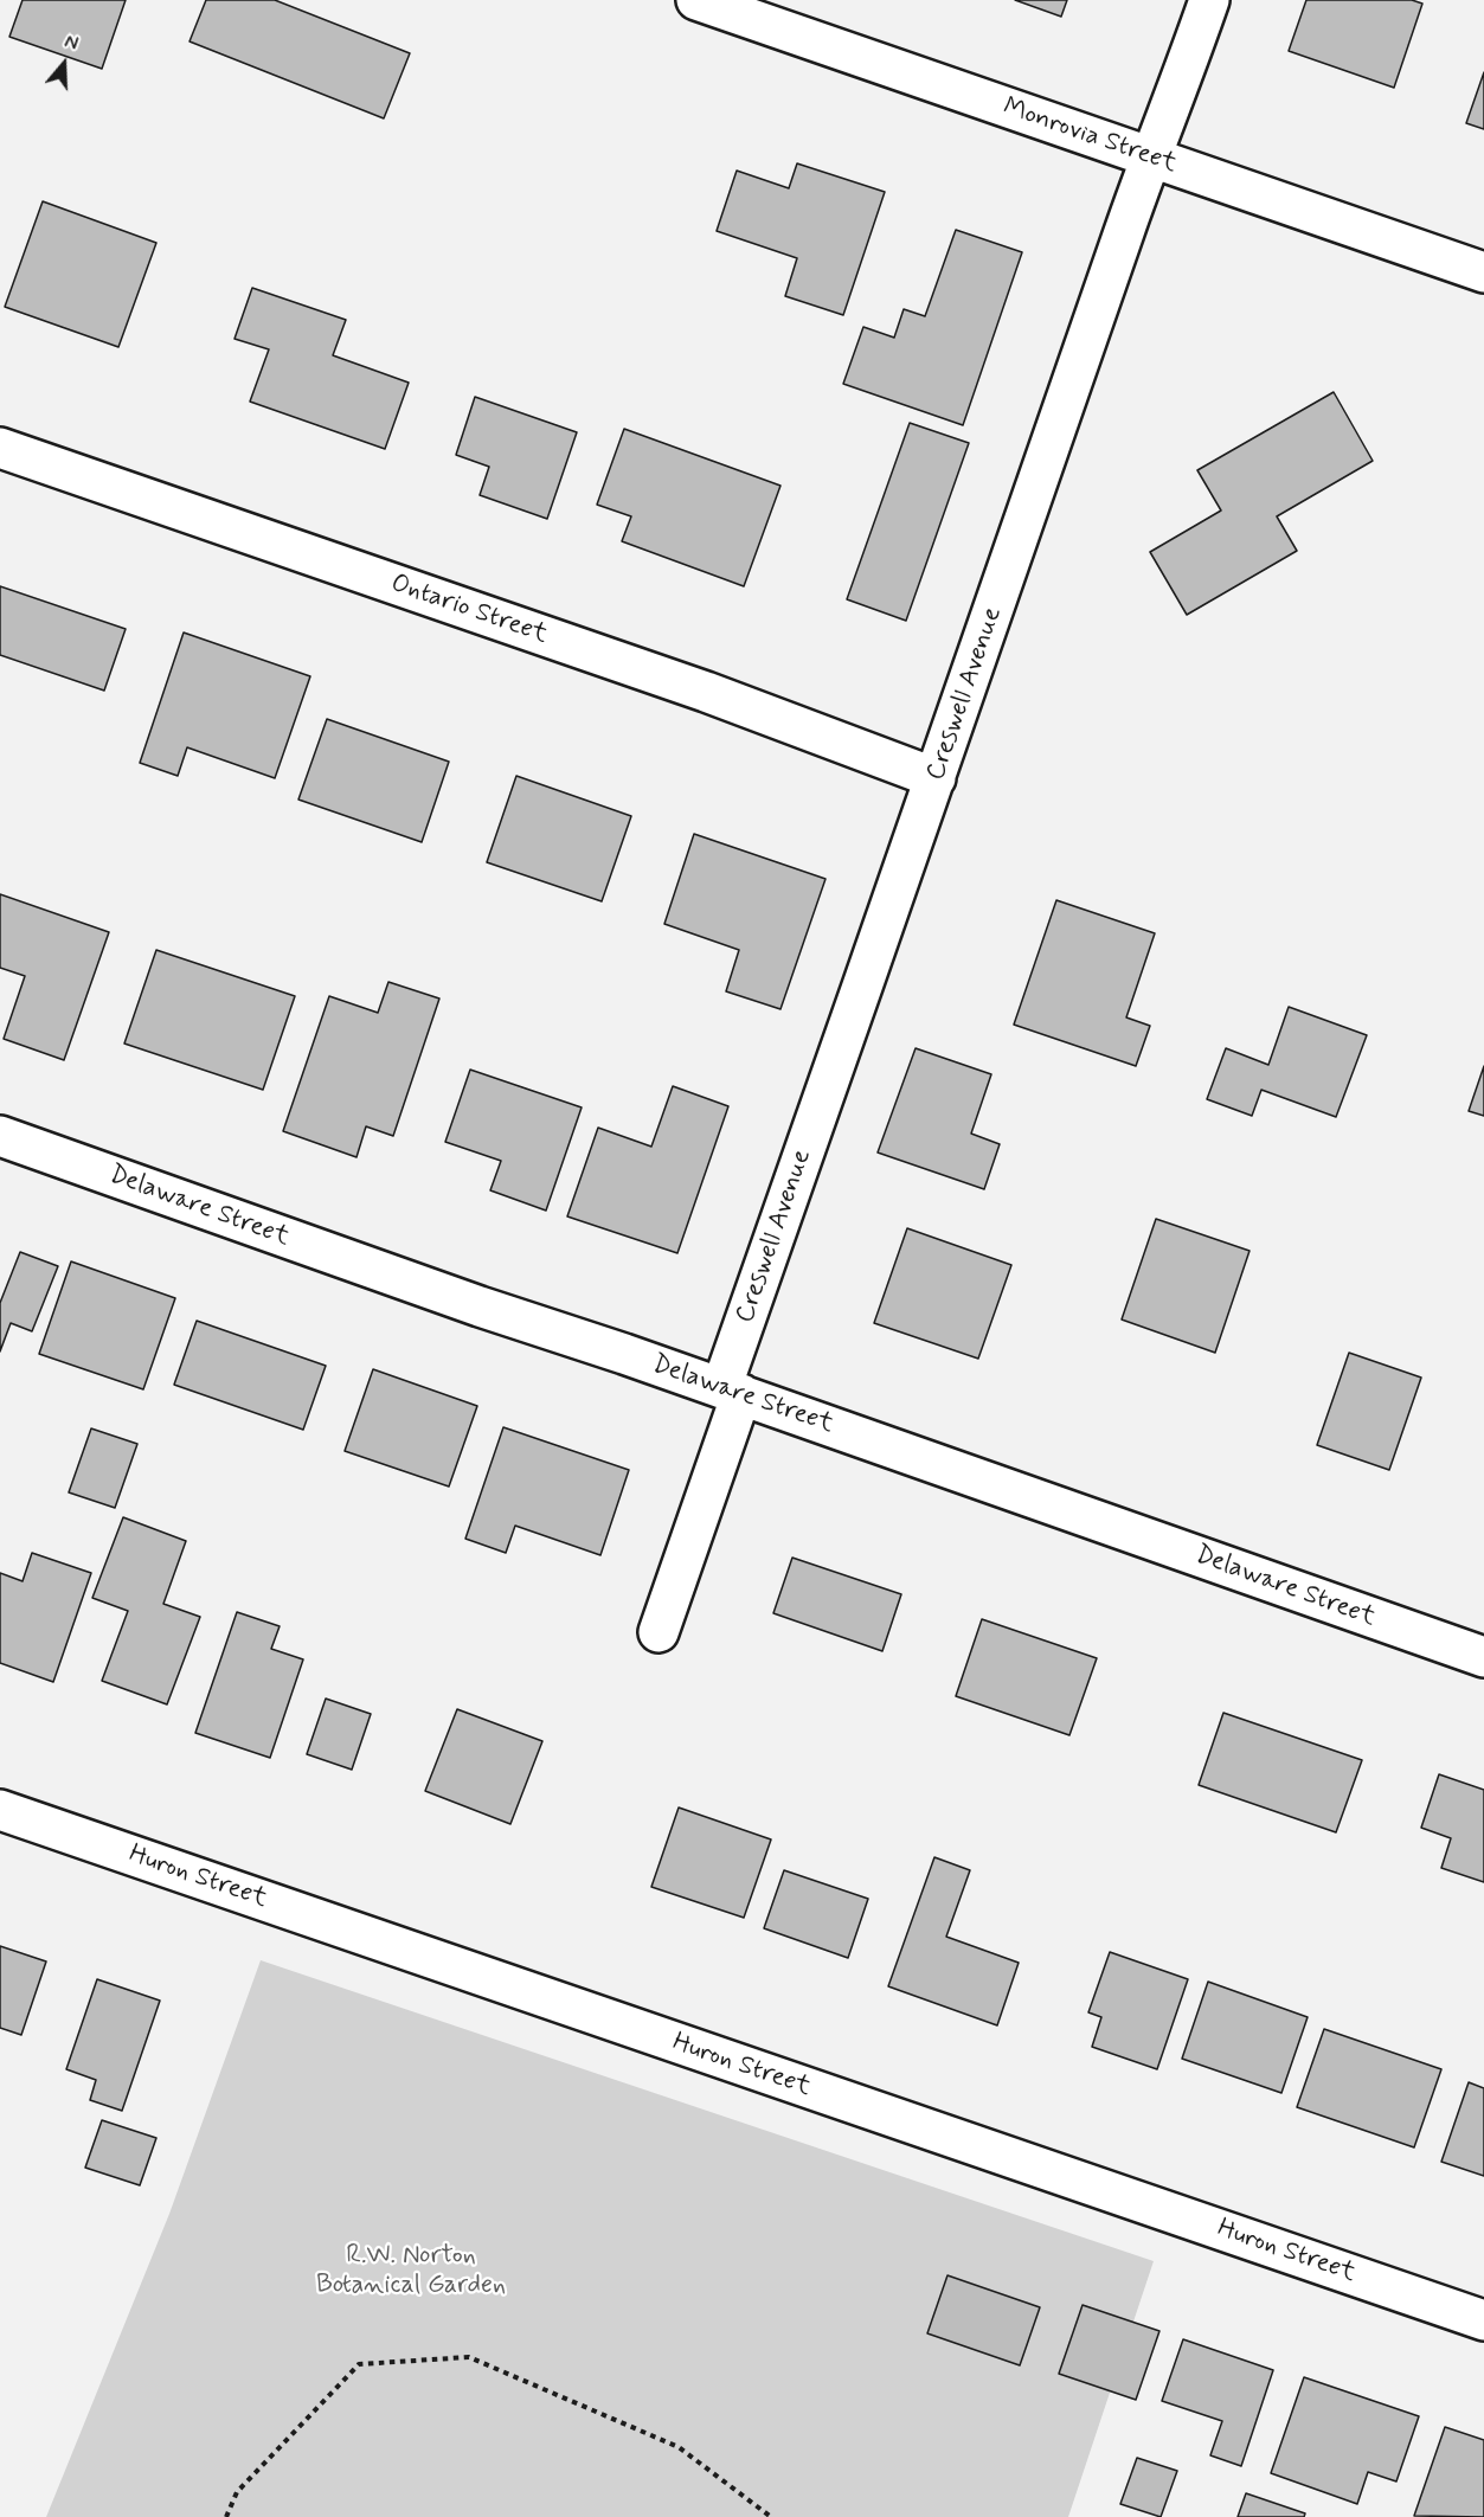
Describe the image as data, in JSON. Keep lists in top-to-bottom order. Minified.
{"streets":{"street":["Monrovia Street","Ontario Street","Creswell Avenue","Delaware Street","Huron Street"]},"crossings":[["Monrovia Street","Creswell Avenue"],["Ontario Street","Creswell Avenue"],["Creswell Avenue","Delaware Street"]],"parks":["R.W. Norton Botanical Garden"],"north":"top"}
